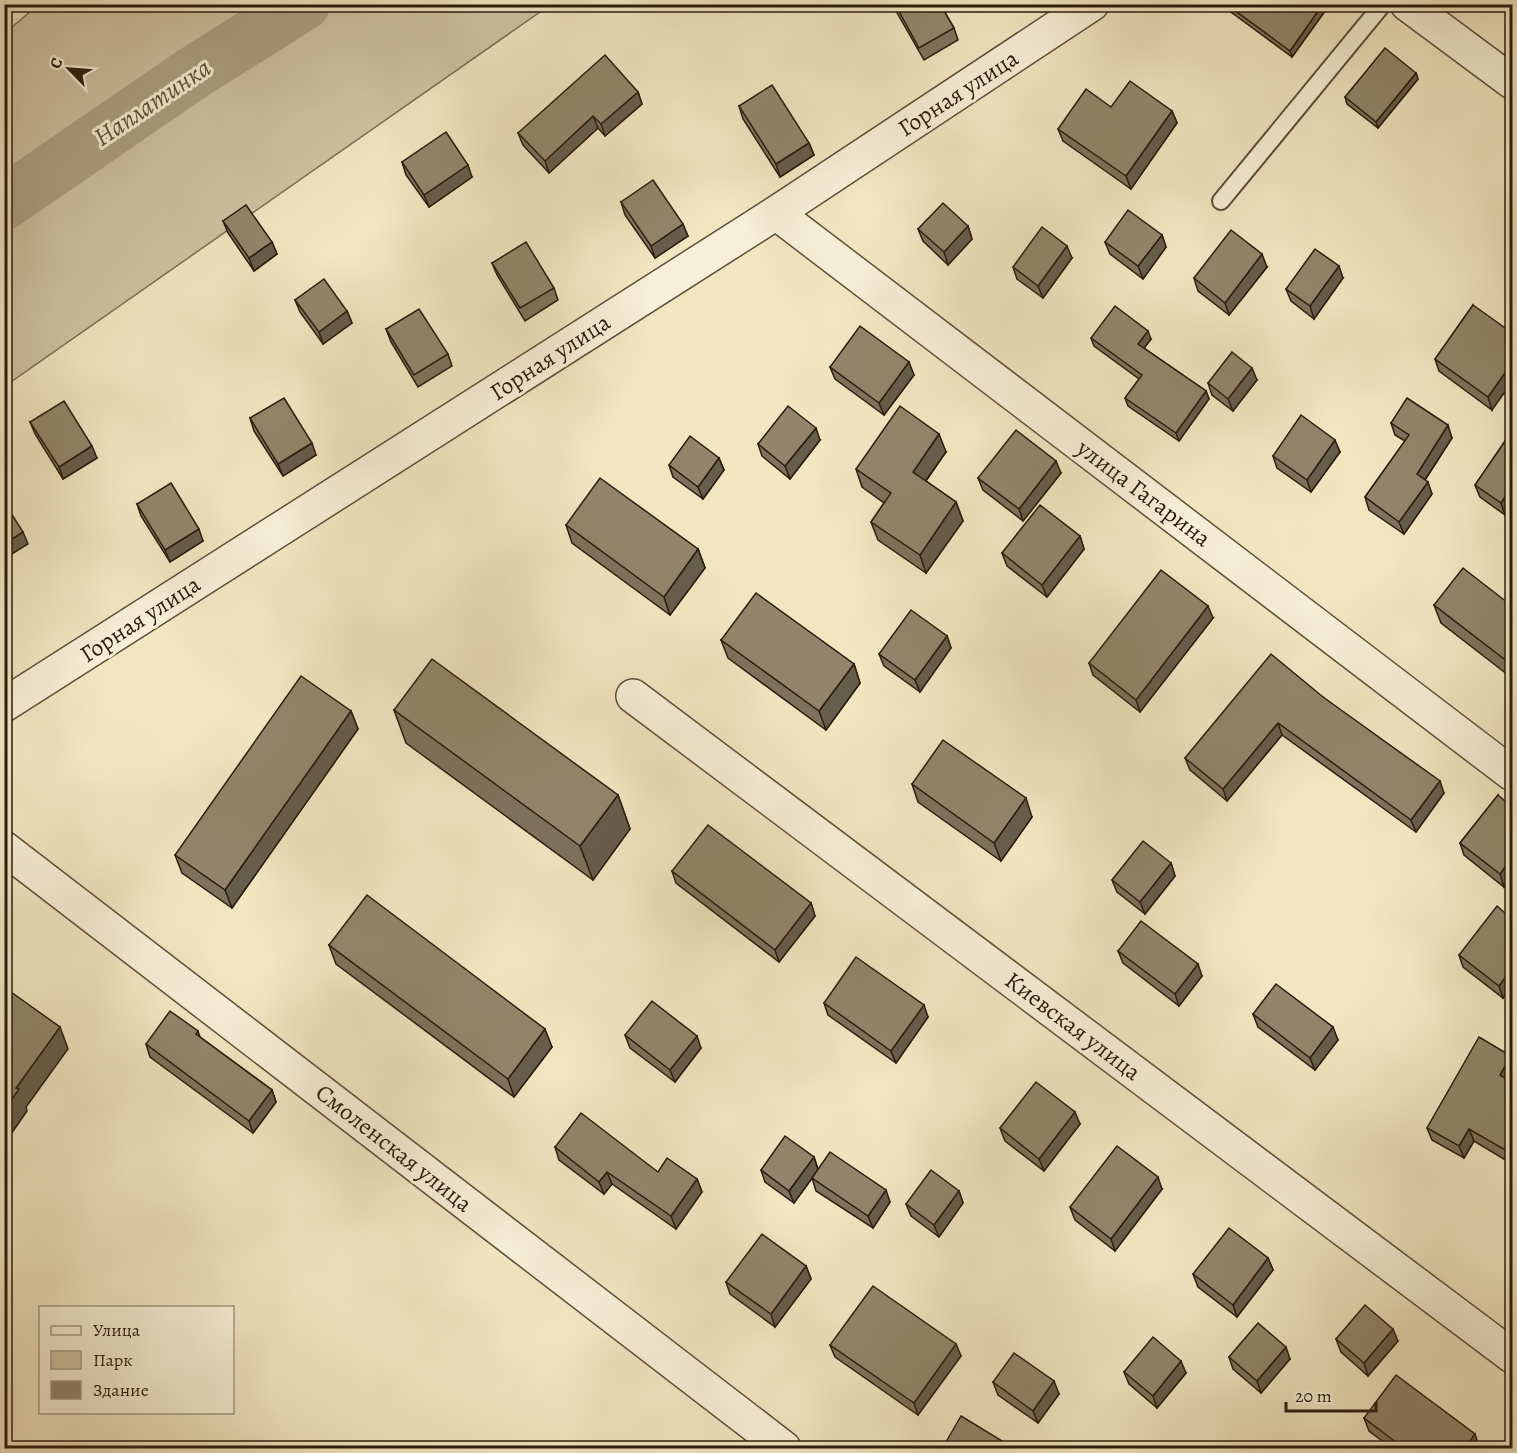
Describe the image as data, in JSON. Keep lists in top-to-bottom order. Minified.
{"streets":{"street":["Горная улица","улица Гагарина","Киевская улица","Смоленская улица"]},"crossings":[["Горная улица","улица Гагарина"]],"water":["Наплатинка"],"legend":["Улица","Парк","Здание"],"scale_bar":"20 m","north":"top left"}
